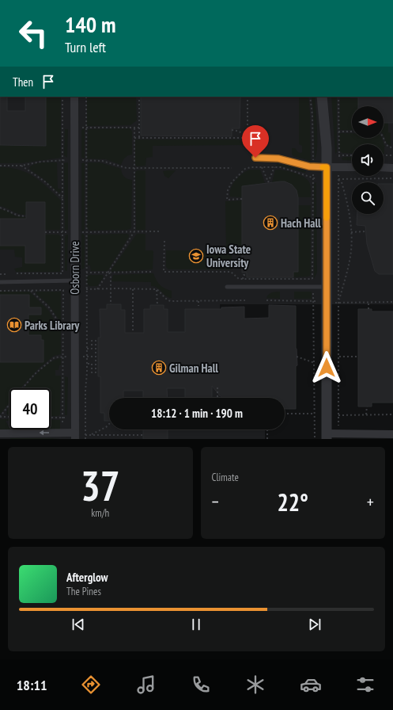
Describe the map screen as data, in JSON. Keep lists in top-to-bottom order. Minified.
{"streets":{"street":["Osborn Drive"]},"places":{"building":["Hach Hall","Gilman Hall"],"school or university":["Iowa State University"],"library":["Parks Library"]},"north":"right","page":{"turn":["140 m","Turn left"],"then":"Then","limit":"40","trip":"18:12 · 1 min · 190 m","tile":[["37","km/h"],"Climate"],"heat":["−","22°","+"],"song":["Afterglow","The Pines"],"tabs":"18:11"}}
